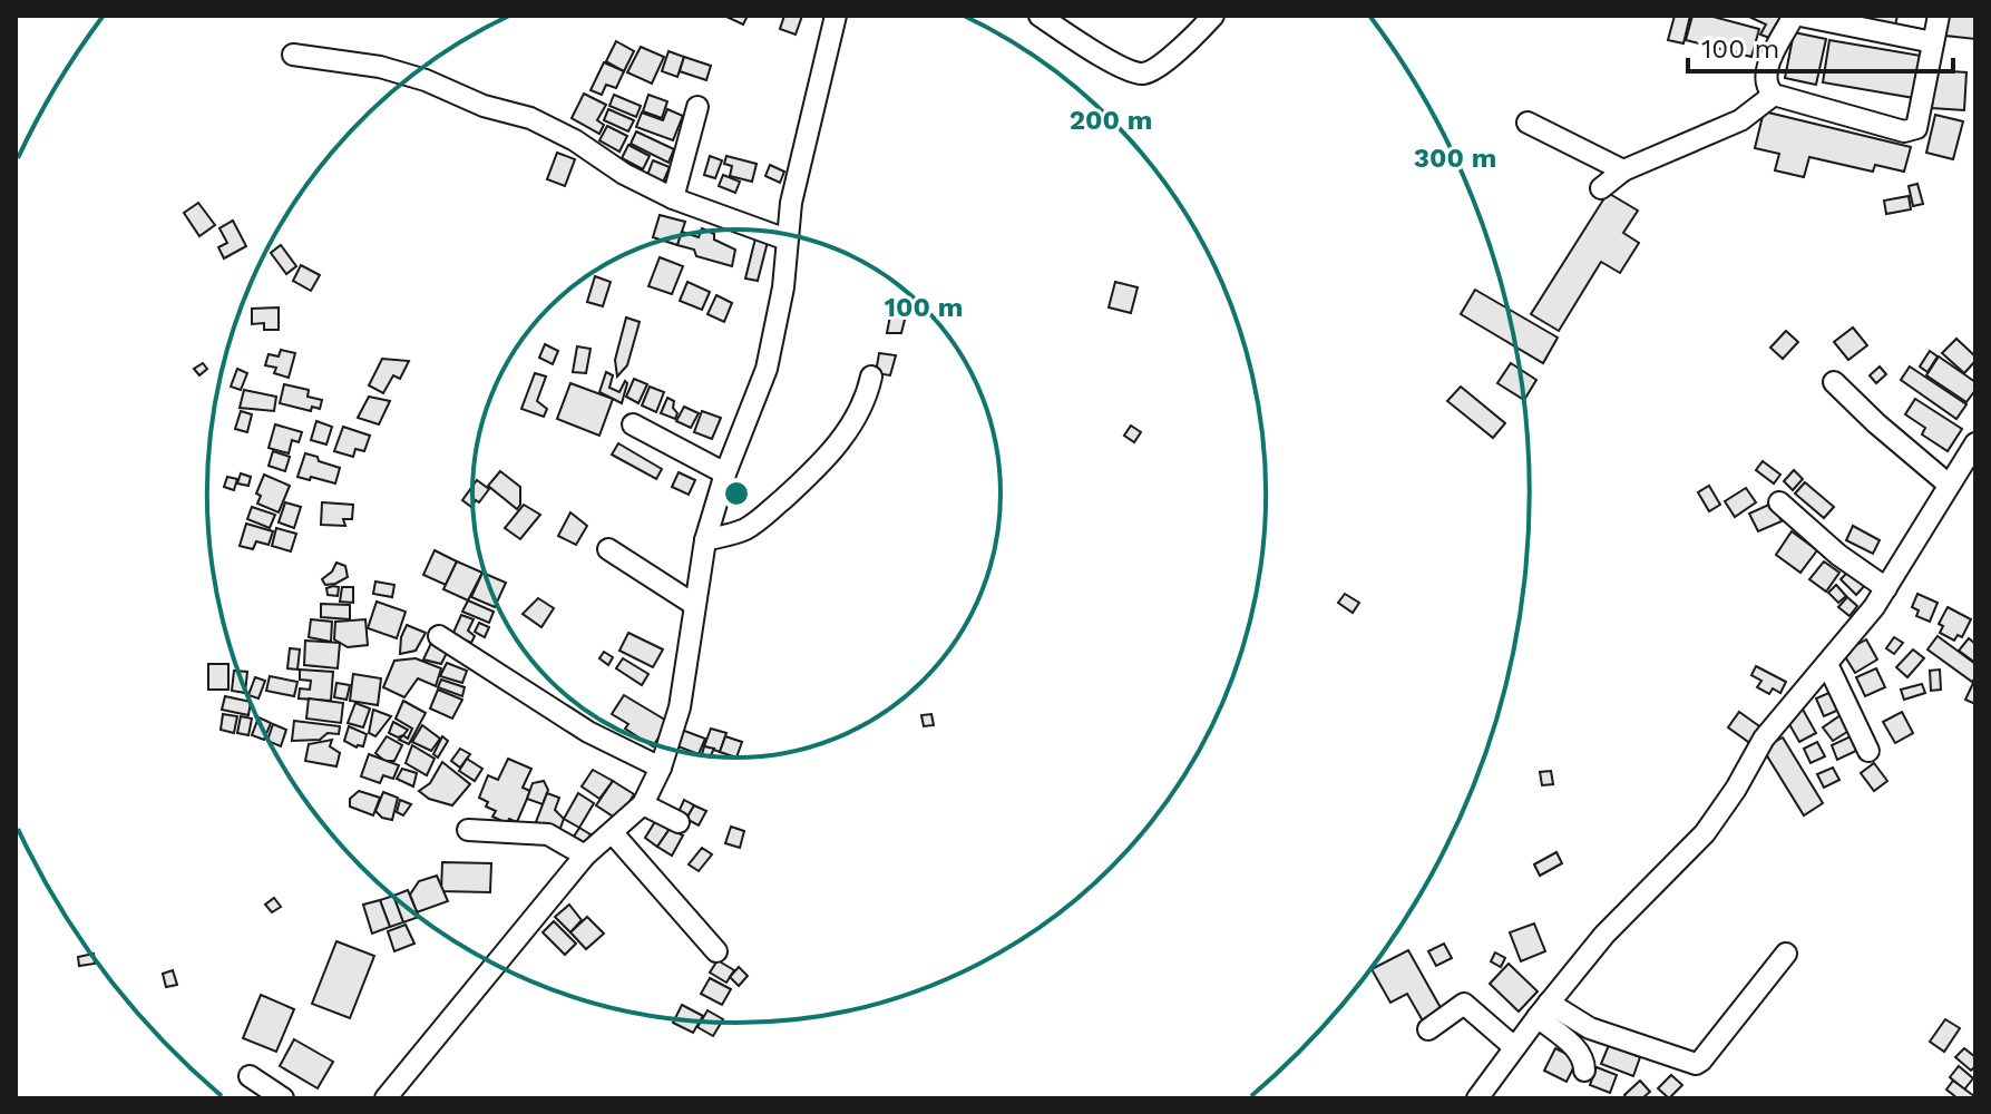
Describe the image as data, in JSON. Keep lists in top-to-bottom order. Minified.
{"scale_bar":"100 m","rings":["200 m","300 m","100 m"]}
